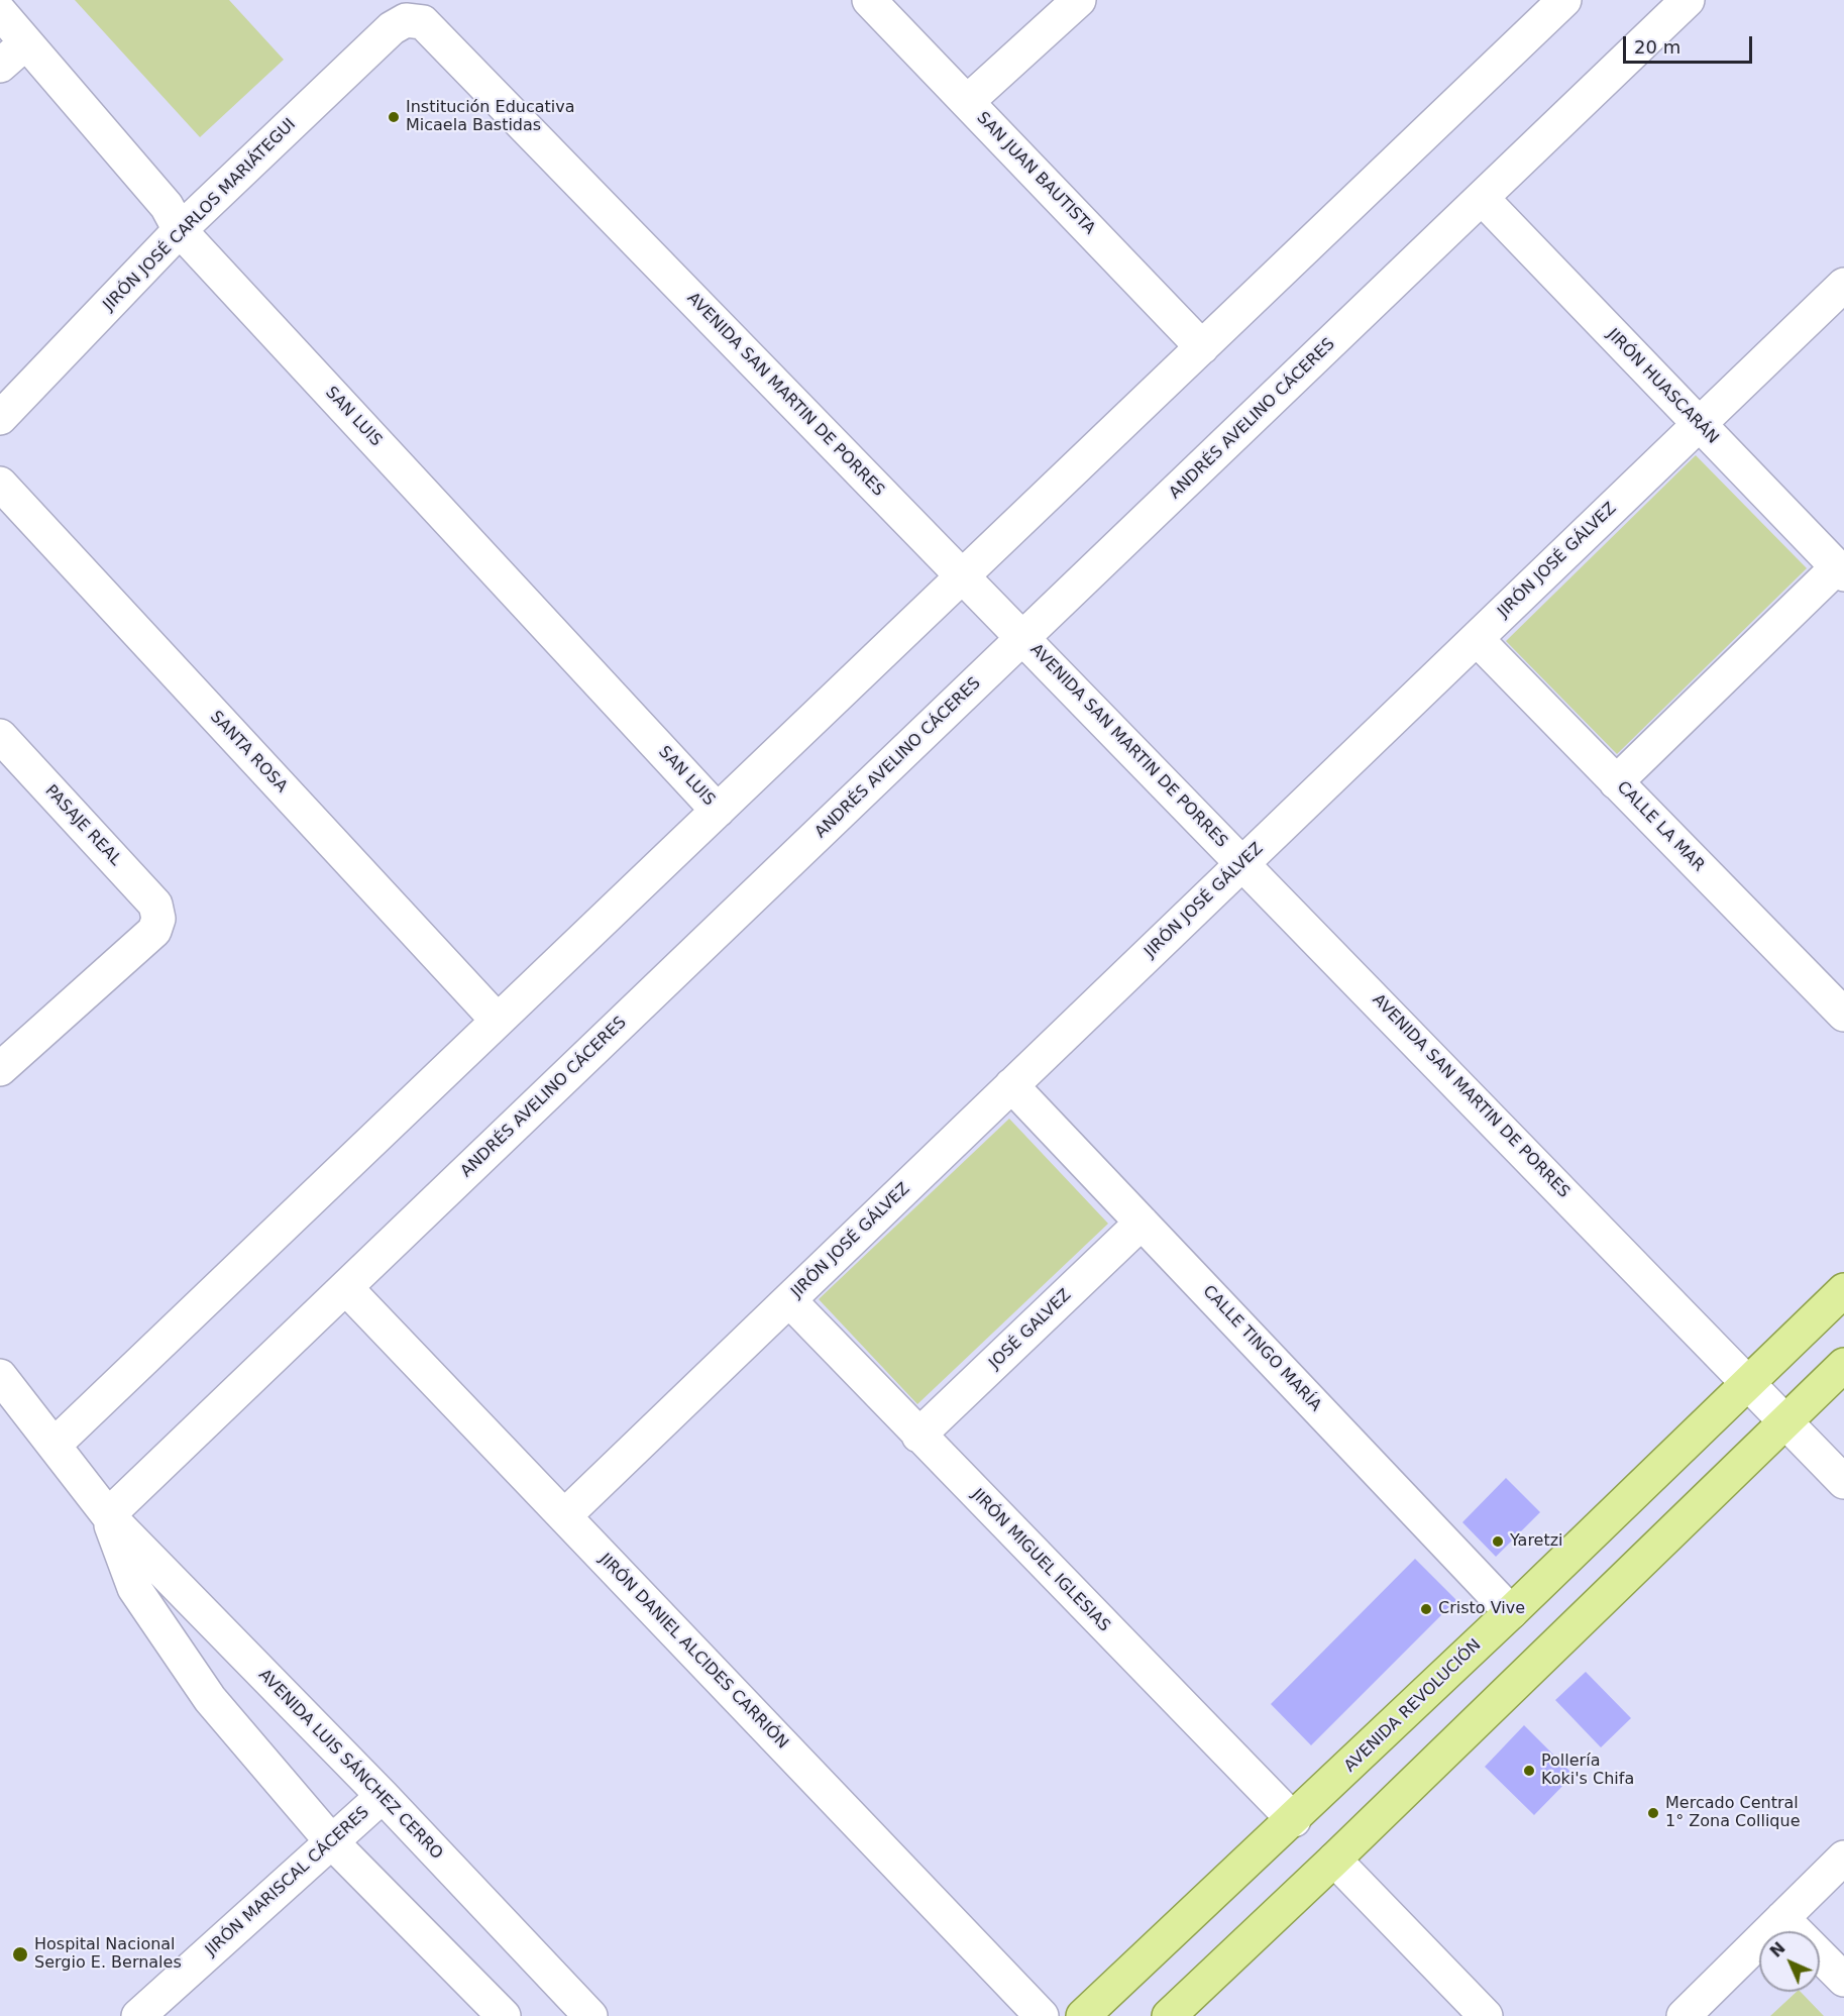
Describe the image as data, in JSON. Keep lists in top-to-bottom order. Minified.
{"streets":{"main road":["AVENIDA REVOLUCIÓN"],"street":["SAN JUAN BAUTISTA","JIRÓN JOSÉ CARLOS MARIÁTEGUI","JIRÓN HUASCARÁN","AVENIDA SAN MARTIN DE PORRES","SAN LUIS","ANDRÉS AVELINO CÁCERES","JIRÓN JOSÉ GÁLVEZ","SANTA ROSA","PASAJE REAL","CALLE LA MAR","JOSÉ GALVEZ","CALLE TINGO MARÍA","JIRÓN MIGUEL IGLESIAS","JIRÓN DANIEL ALCIDES CARRIÓN","AVENIDA LUIS SÁNCHEZ CERRO","JIRÓN MARISCAL CÁCERES"]},"crossings":[["JIRÓN JOSÉ CARLOS MARIÁTEGUI","AVENIDA SAN MARTIN DE PORRES"],["JIRÓN JOSÉ CARLOS MARIÁTEGUI","SAN LUIS"],["JIRÓN HUASCARÁN","ANDRÉS AVELINO CÁCERES"],["JIRÓN HUASCARÁN","JIRÓN JOSÉ GÁLVEZ"],["AVENIDA SAN MARTIN DE PORRES","ANDRÉS AVELINO CÁCERES"],["AVENIDA SAN MARTIN DE PORRES","JIRÓN JOSÉ GÁLVEZ"],["AVENIDA SAN MARTIN DE PORRES","AVENIDA REVOLUCIÓN"],["ANDRÉS AVELINO CÁCERES","JIRÓN DANIEL ALCIDES CARRIÓN"],["ANDRÉS AVELINO CÁCERES","AVENIDA LUIS SÁNCHEZ CERRO"],["JIRÓN JOSÉ GÁLVEZ","CALLE LA MAR"],["JIRÓN JOSÉ GÁLVEZ","CALLE TINGO MARÍA"],["JIRÓN JOSÉ GÁLVEZ","JIRÓN MIGUEL IGLESIAS"],["JIRÓN JOSÉ GÁLVEZ","JIRÓN DANIEL ALCIDES CARRIÓN"],["JOSÉ GALVEZ","CALLE TINGO MARÍA"],["JOSÉ GALVEZ","JIRÓN MIGUEL IGLESIAS"],["CALLE TINGO MARÍA","AVENIDA REVOLUCIÓN"],["JIRÓN MIGUEL IGLESIAS","AVENIDA REVOLUCIÓN"],["AVENIDA LUIS SÁNCHEZ CERRO","JIRÓN MARISCAL CÁCERES"]],"places":["Institución Educativa Micaela Bastidas","Yaretzi","Cristo Vive","Pollería Koki's Chifa","Mercado Central 1° Zona Collique","Hospital Nacional Sergio E. Bernales"],"scale_bar":"20 m","north":"top left"}
